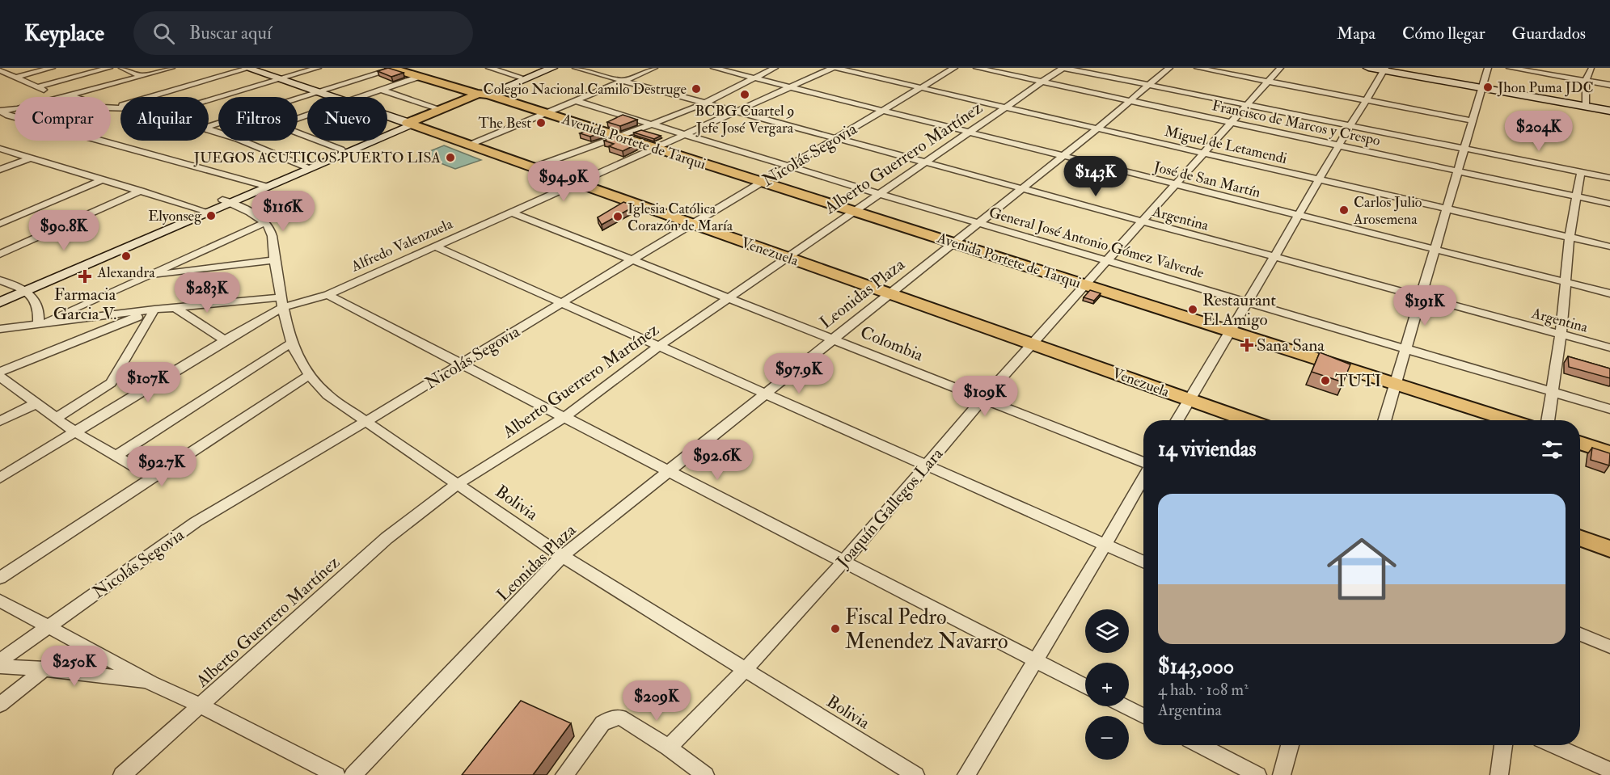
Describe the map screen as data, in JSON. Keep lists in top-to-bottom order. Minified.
{"streets":{"main road":["Avenida Portete de Tarqui","Venezuela"],"street":["Francisco de Marcos y Crespo","Miguel de Letamendi","Nicolás Segovia","Alberto Guerrero Martínez","José de San Martín","Argentina","General José Antonio Gómez Valverde","Alfredo Valenzuela","Leonidas Plaza","Colombia","Bolivia","Joaquín Gallegos Lara"]},"crossings":[["Francisco de Marcos y Crespo","Alberto Guerrero Martínez"],["Francisco de Marcos y Crespo","Leonidas Plaza"],["Francisco de Marcos y Crespo","Joaquín Gallegos Lara"],["Avenida Portete de Tarqui","Nicolás Segovia"],["Avenida Portete de Tarqui","Alberto Guerrero Martínez"],["Avenida Portete de Tarqui","Alfredo Valenzuela"],["Avenida Portete de Tarqui","Leonidas Plaza"],["Avenida Portete de Tarqui","Joaquín Gallegos Lara"],["Miguel de Letamendi","Nicolás Segovia"],["Miguel de Letamendi","Alberto Guerrero Martínez"],["Miguel de Letamendi","Alfredo Valenzuela"],["Miguel de Letamendi","Leonidas Plaza"],["Miguel de Letamendi","Joaquín Gallegos Lara"],["Nicolás Segovia","José de San Martín"],["Nicolás Segovia","Argentina"],["Nicolás Segovia","General José Antonio Gómez Valverde"],["Nicolás Segovia","Venezuela"],["Nicolás Segovia","Colombia"],["Nicolás Segovia","Bolivia"],["Alberto Guerrero Martínez","José de San Martín"],["Alberto Guerrero Martínez","Argentina"],["Alberto Guerrero Martínez","General José Antonio Gómez Valverde"],["Alberto Guerrero Martínez","Venezuela"],["Alberto Guerrero Martínez","Colombia"],["Alberto Guerrero Martínez","Bolivia"],["José de San Martín","Alfredo Valenzuela"],["José de San Martín","Leonidas Plaza"],["José de San Martín","Joaquín Gallegos Lara"],["Argentina","Alfredo Valenzuela"],["Argentina","Leonidas Plaza"],["Argentina","Joaquín Gallegos Lara"],["General José Antonio Gómez Valverde","Alfredo Valenzuela"],["General José Antonio Gómez Valverde","Leonidas Plaza"],["General José Antonio Gómez Valverde","Joaquín Gallegos Lara"],["Alfredo Valenzuela","Venezuela"],["Alfredo Valenzuela","Colombia"],["Alfredo Valenzuela","Bolivia"],["Venezuela","Leonidas Plaza"],["Venezuela","Joaquín Gallegos Lara"],["Leonidas Plaza","Colombia"],["Leonidas Plaza","Bolivia"],["Colombia","Joaquín Gallegos Lara"],["Bolivia","Joaquín Gallegos Lara"]],"places":{"other":["Jhon Puma JDC","Colegio Nacional Camilo Destruge","BCBG Cuartel 9 Jefe José Vergara","The Best","JUEGOS ACUTICOS PUERTO LISA","Carlos Julio Arosemena","Elyonseg","Iglesia Católica Corazón de María","Alexandra","Restaurant El Amigo","TUTI","Fiscal Pedro Menendez Navarro"],"health":["Farmacia Garcia V.","Sana Sana"]},"page":{"header":"Keyplace","search":"Buscar aquí","nav":["Mapa","Cómo llegar","Guardados"],"chip":["Comprar","Alquilar","Filtros","Nuevo"],"price":["$204K","$143K","$94.9K","$116K","$90.8K","$283K","$191K","$97.9K","$107K","$109K","$92.6K","$92.7K","$250K","$209K"],"heading":"14 viviendas","list":[{"name":"$143,000","note":"4 hab. · 108 m² · Argentina"}],"map_buttons":["+","−"]}}
